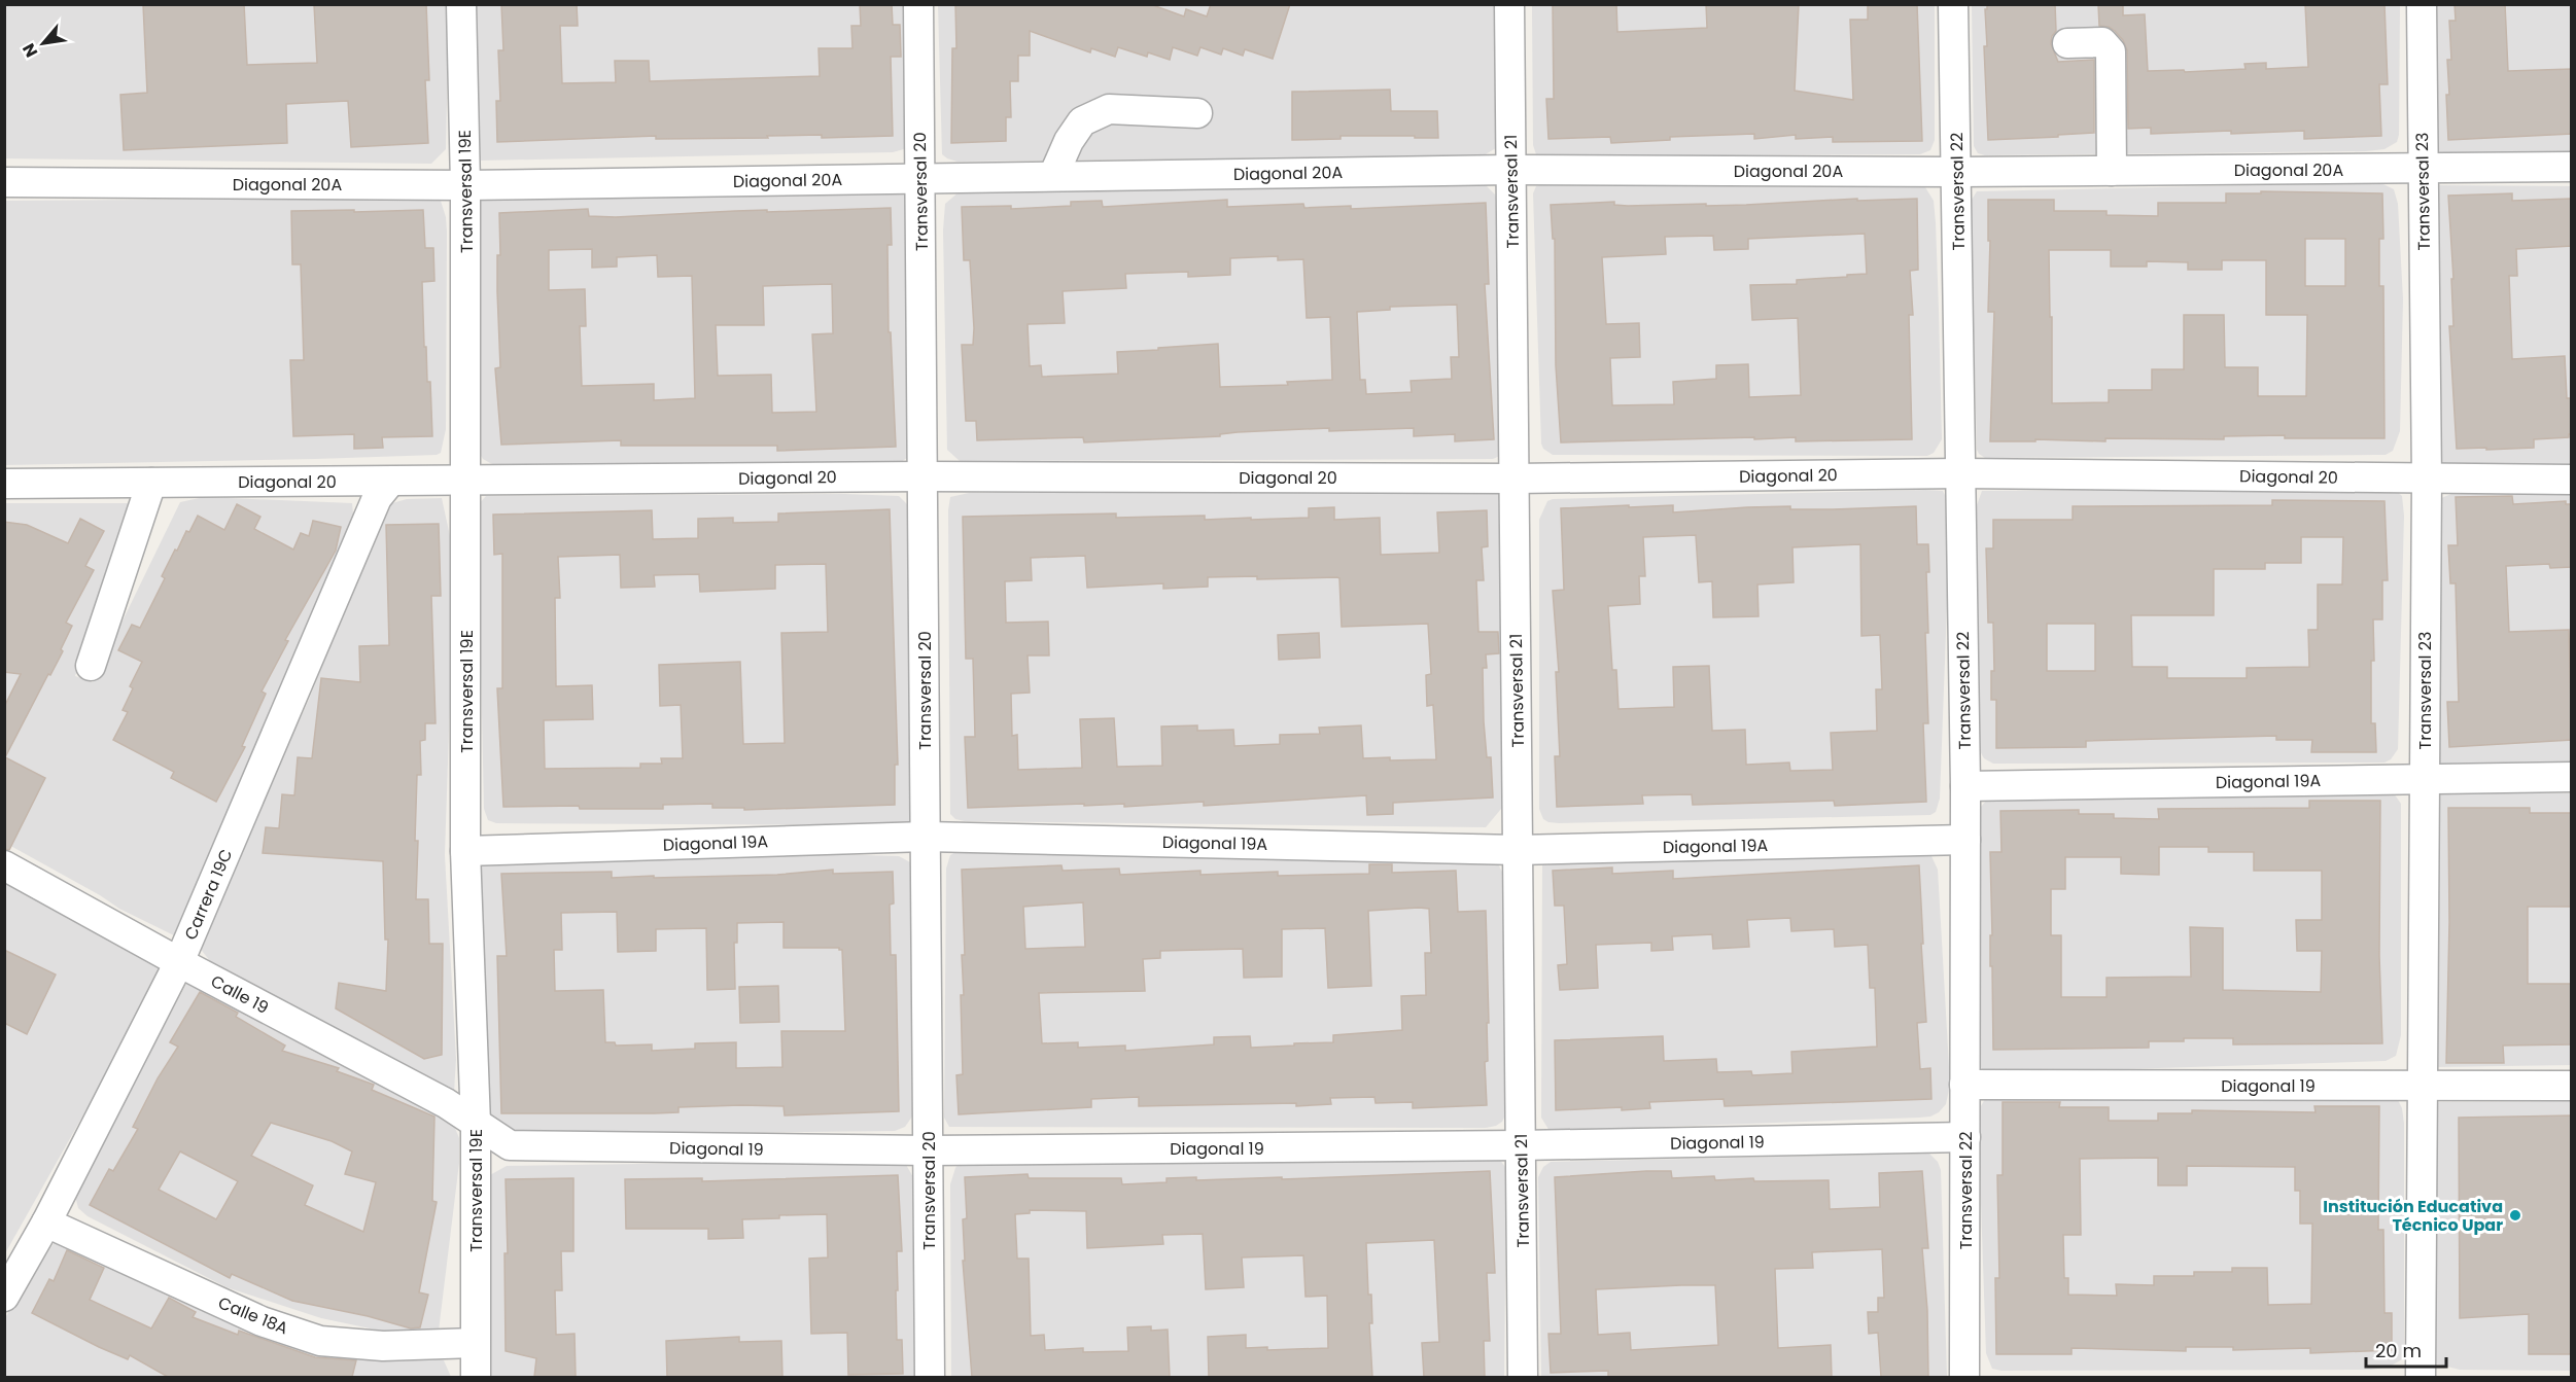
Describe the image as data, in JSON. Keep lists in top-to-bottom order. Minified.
{"streets":{"street":["Diagonal 20A","Transversal 19E","Transversal 20","Transversal 21","Transversal 22","Transversal 23","Diagonal 20","Diagonal 19A","Carrera 19C","Calle 19","Diagonal 19","Calle 18A"]},"crossings":[["Diagonal 20A","Transversal 19E"],["Diagonal 20A","Transversal 20"],["Diagonal 20A","Transversal 21"],["Diagonal 20A","Transversal 22"],["Diagonal 20A","Transversal 23"],["Transversal 19E","Diagonal 20"],["Transversal 19E","Diagonal 19A"],["Transversal 19E","Calle 19"],["Transversal 19E","Diagonal 19"],["Transversal 19E","Calle 18A"],["Transversal 20","Diagonal 20"],["Transversal 20","Diagonal 19A"],["Transversal 20","Diagonal 19"],["Transversal 21","Diagonal 20"],["Transversal 21","Diagonal 19A"],["Transversal 21","Diagonal 19"],["Transversal 22","Diagonal 20"],["Transversal 22","Diagonal 19A"],["Transversal 22","Diagonal 19"],["Transversal 23","Diagonal 20"],["Transversal 23","Diagonal 19A"],["Transversal 23","Diagonal 19"],["Diagonal 20","Carrera 19C"],["Carrera 19C","Calle 19"],["Carrera 19C","Calle 18A"],["Calle 19","Diagonal 19"]],"places":["Institución Educativa Técnico Upar"],"scale_bar":"20 m","north":"bottom left"}
